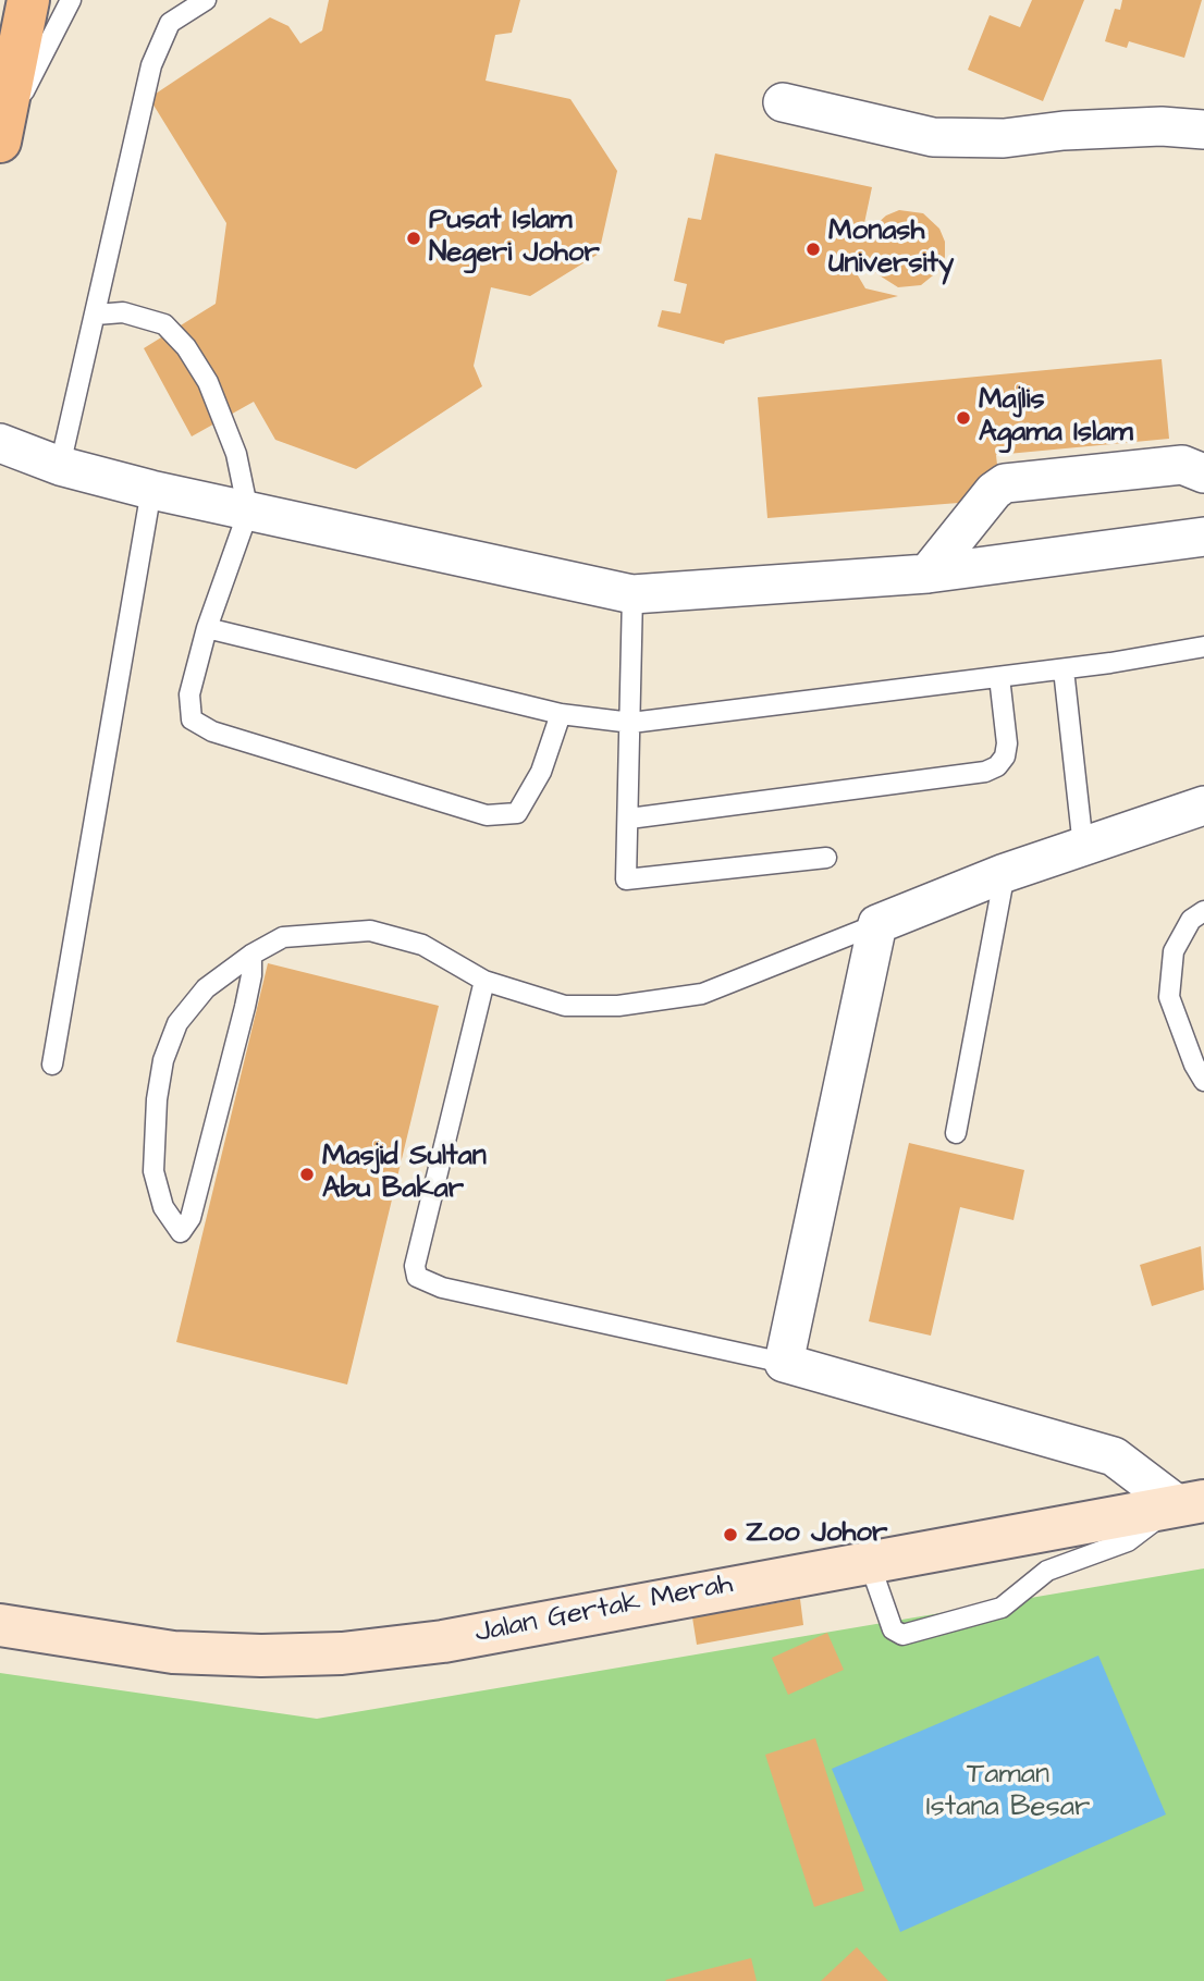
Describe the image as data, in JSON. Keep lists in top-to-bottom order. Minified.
{"streets":{"main road":["Jalan Gertak Merah"]},"parks":["Taman Istana Besar"],"places":["Pusat Islam Negeri Johor","Monash University","Majlis Agama Islam","Masjid Sultan Abu Bakar","Zoo Johor"]}
